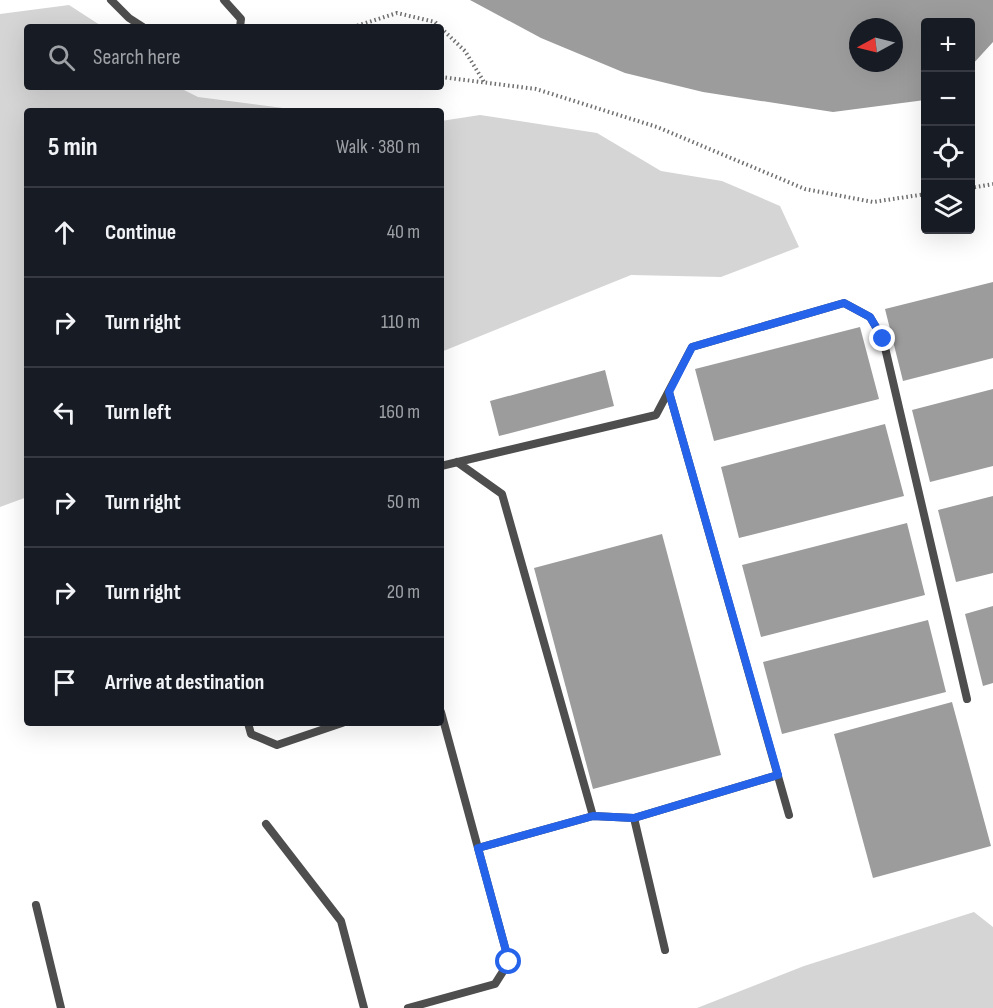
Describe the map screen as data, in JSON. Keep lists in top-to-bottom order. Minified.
{"north":"left","page":{"map_buttons":["+","−"],"search":"Search here","heading":["5 min","Walk · 380 m"],"list":[["Continue","40 m"],["Turn right","110 m"],["Turn left","160 m"],["Turn right","50 m"],["Turn right","20 m"],"Arrive at destination"]}}
